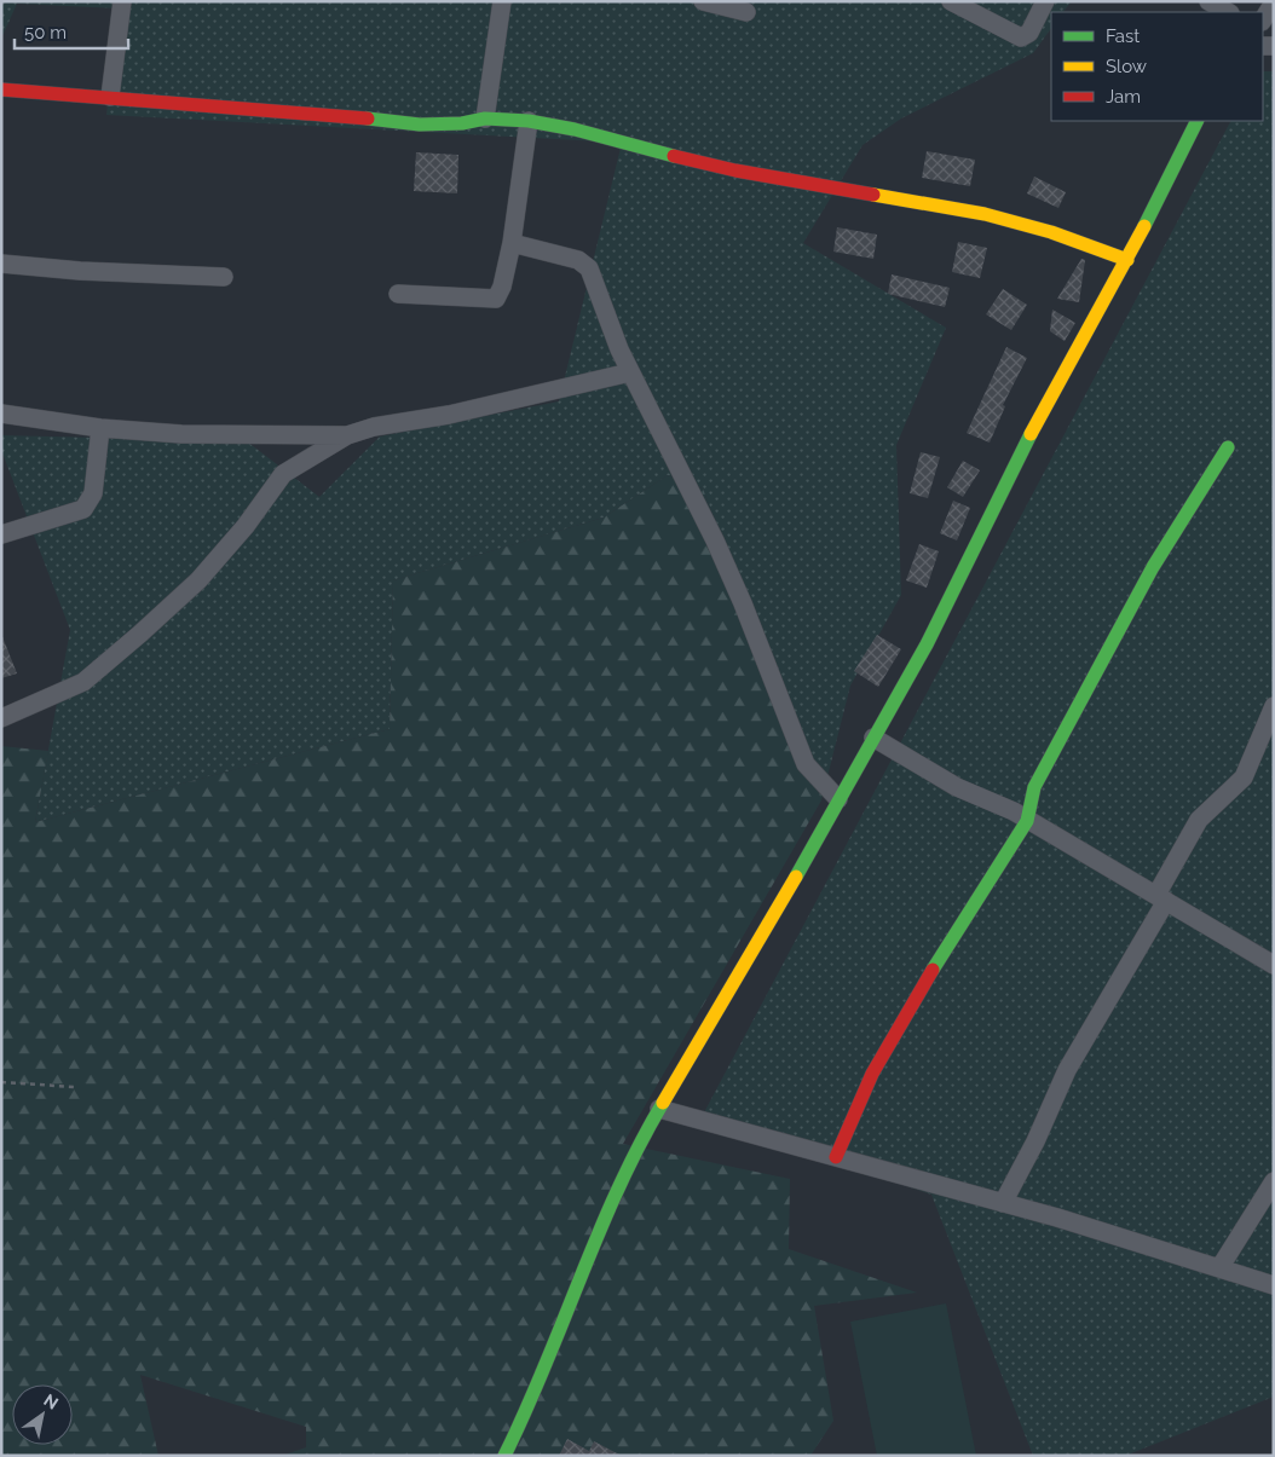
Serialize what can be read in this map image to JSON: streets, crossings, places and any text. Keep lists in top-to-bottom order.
{
  "legend": ["Fast", "Slow", "Jam"],
  "scale_bar": "50 m",
  "north": "top right"
}
